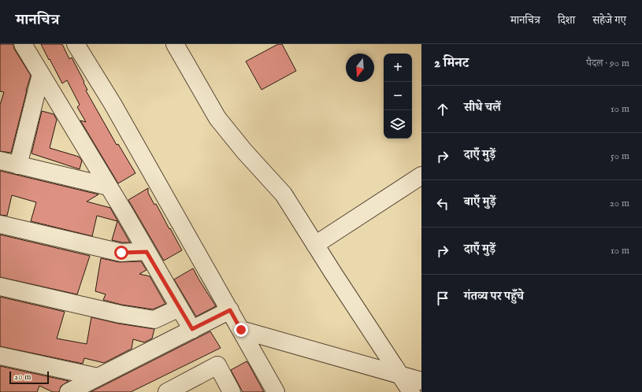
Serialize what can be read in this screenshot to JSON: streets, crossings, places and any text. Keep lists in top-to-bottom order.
{
  "scale_bar": "20 m",
  "north": "bottom",
  "page": {
    "header": "मानचित्र",
    "nav": ["मानचित्र", "दिशा", "सहेजे गए"],
    "heading": ["2 मिनट", "पैदल · 90 m"],
    "map_buttons": ["+", "−"],
    "list": [
      ["सीधे चलें", "10 m"],
      ["दाएँ मुड़ें", "50 m"],
      ["बाएँ मुड़ें", "20 m"],
      ["दाएँ मुड़ें", "10 m"],
      "गंतव्य पर पहुँचे"
    ],
    "scale": "20 m"
  }
}
